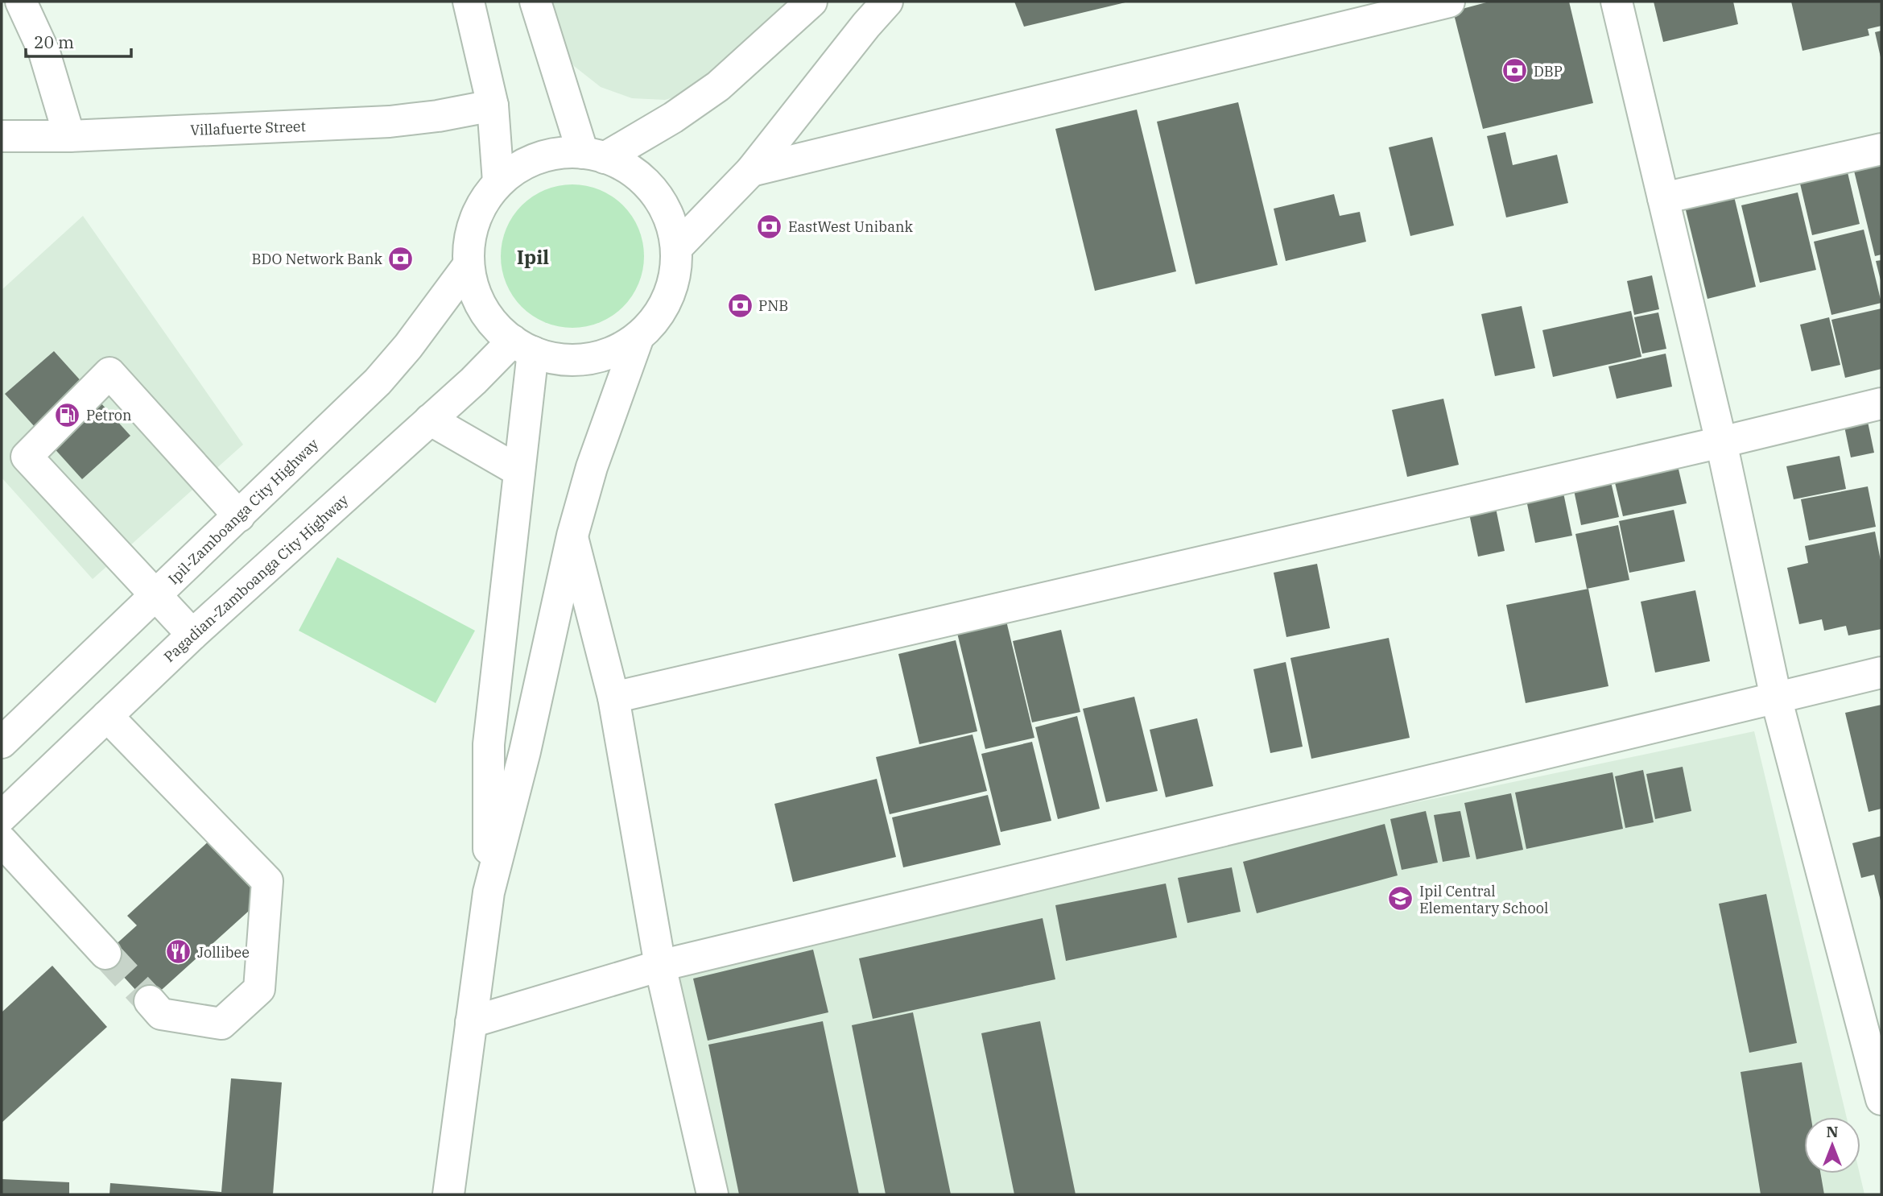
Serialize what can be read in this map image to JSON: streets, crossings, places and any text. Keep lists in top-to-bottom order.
{
  "streets": {
    "street": ["Villafuerte Street", "Ipil-Zamboanga City Highway", "Pagadian-Zamboanga City Highway"]
  },
  "districts": ["Ipil"],
  "places": {
    "bank": [
      "DBP",
      "EastWest Unibank",
      "BDO Network Bank",
      "PNB"
    ],
    "fuel station": ["Petron"],
    "school or university": ["Ipil Central Elementary School"],
    "restaurant": ["Jollibee"]
  },
  "scale_bar": "20 m",
  "north": "top"
}
